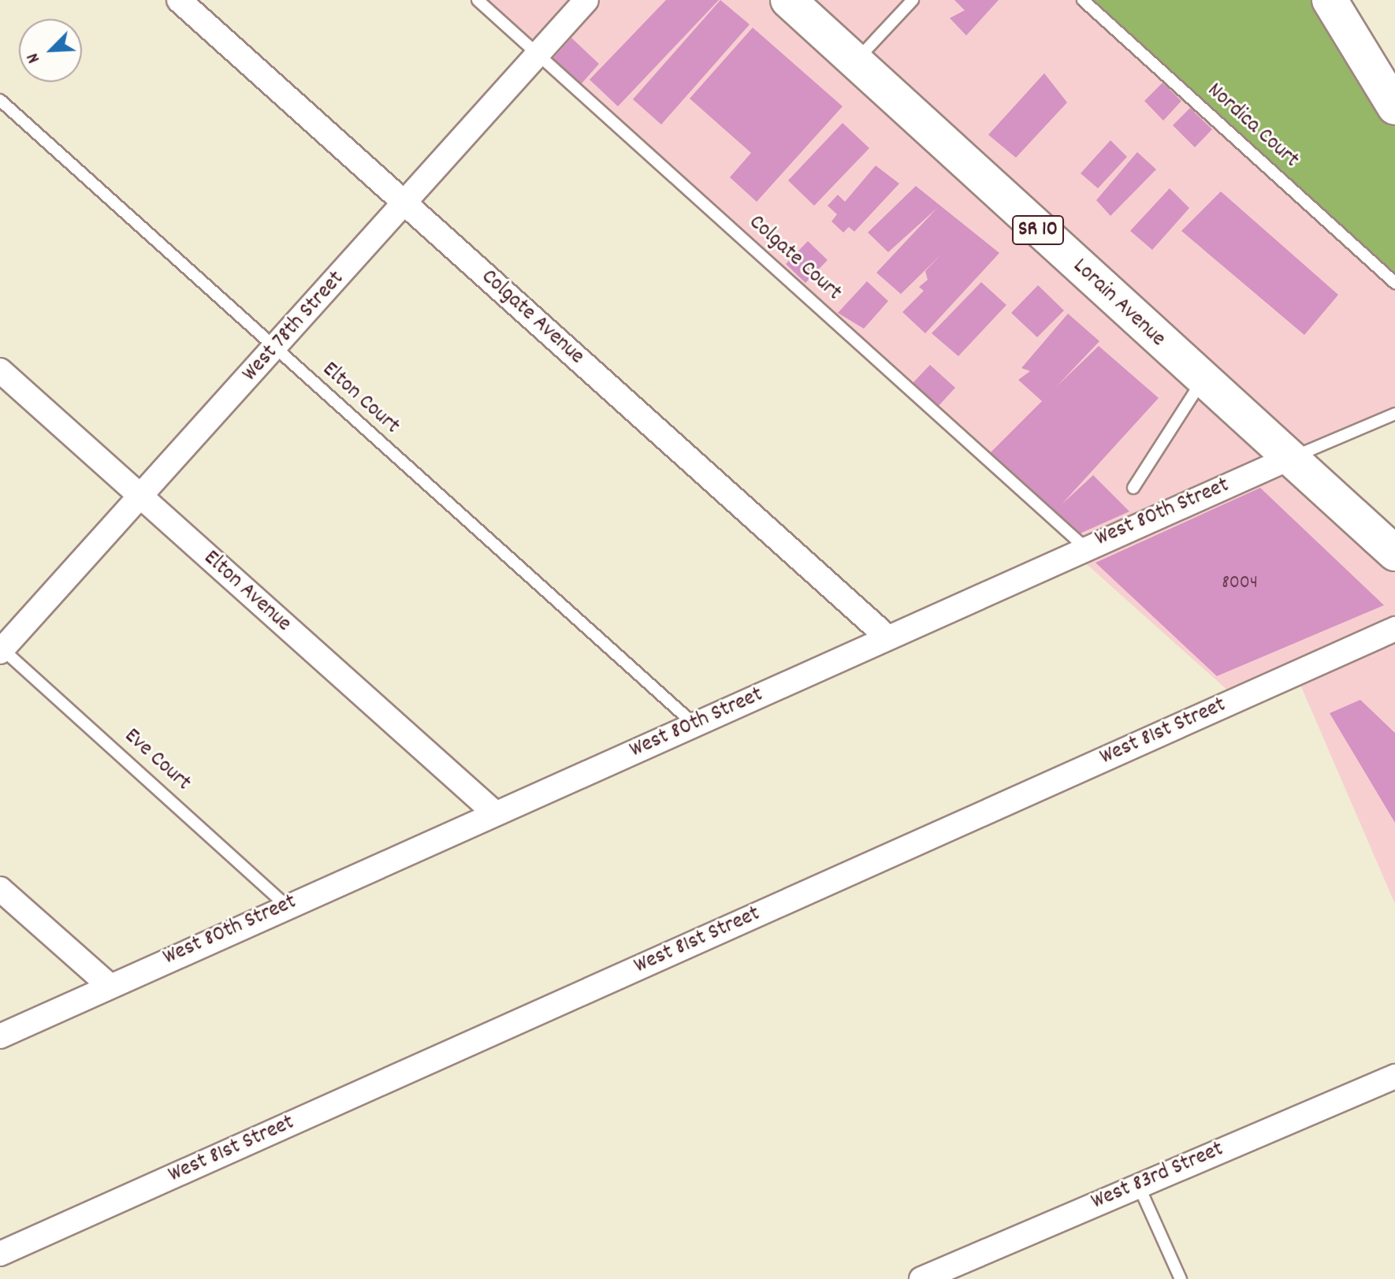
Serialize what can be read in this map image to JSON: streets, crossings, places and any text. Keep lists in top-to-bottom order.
{
  "streets": {
    "main road": ["SR 10", "Lorain Avenue"],
    "street": [
      "Colgate Avenue",
      "West 78th Street",
      "West 80th Street",
      "Elton Avenue",
      "West 81st Street",
      "West 83rd Street"
    ],
    "lane": [
      "Nordica Court",
      "Colgate Court",
      "Elton Court",
      "Eve Court"
    ]
  },
  "crossings": [
    ["Colgate Court", "West 78th Street"],
    ["Colgate Court", "West 80th Street"],
    ["Lorain Avenue", "West 80th Street"],
    ["Colgate Avenue", "West 78th Street"],
    ["Colgate Avenue", "West 80th Street"],
    ["West 78th Street", "Elton Court"],
    ["West 78th Street", "Elton Avenue"],
    ["West 78th Street", "Eve Court"],
    ["Elton Court", "West 80th Street"],
    ["West 80th Street", "Elton Avenue"],
    ["West 80th Street", "Eve Court"]
  ],
  "house_numbers": ["8004"],
  "north": "bottom left"
}
